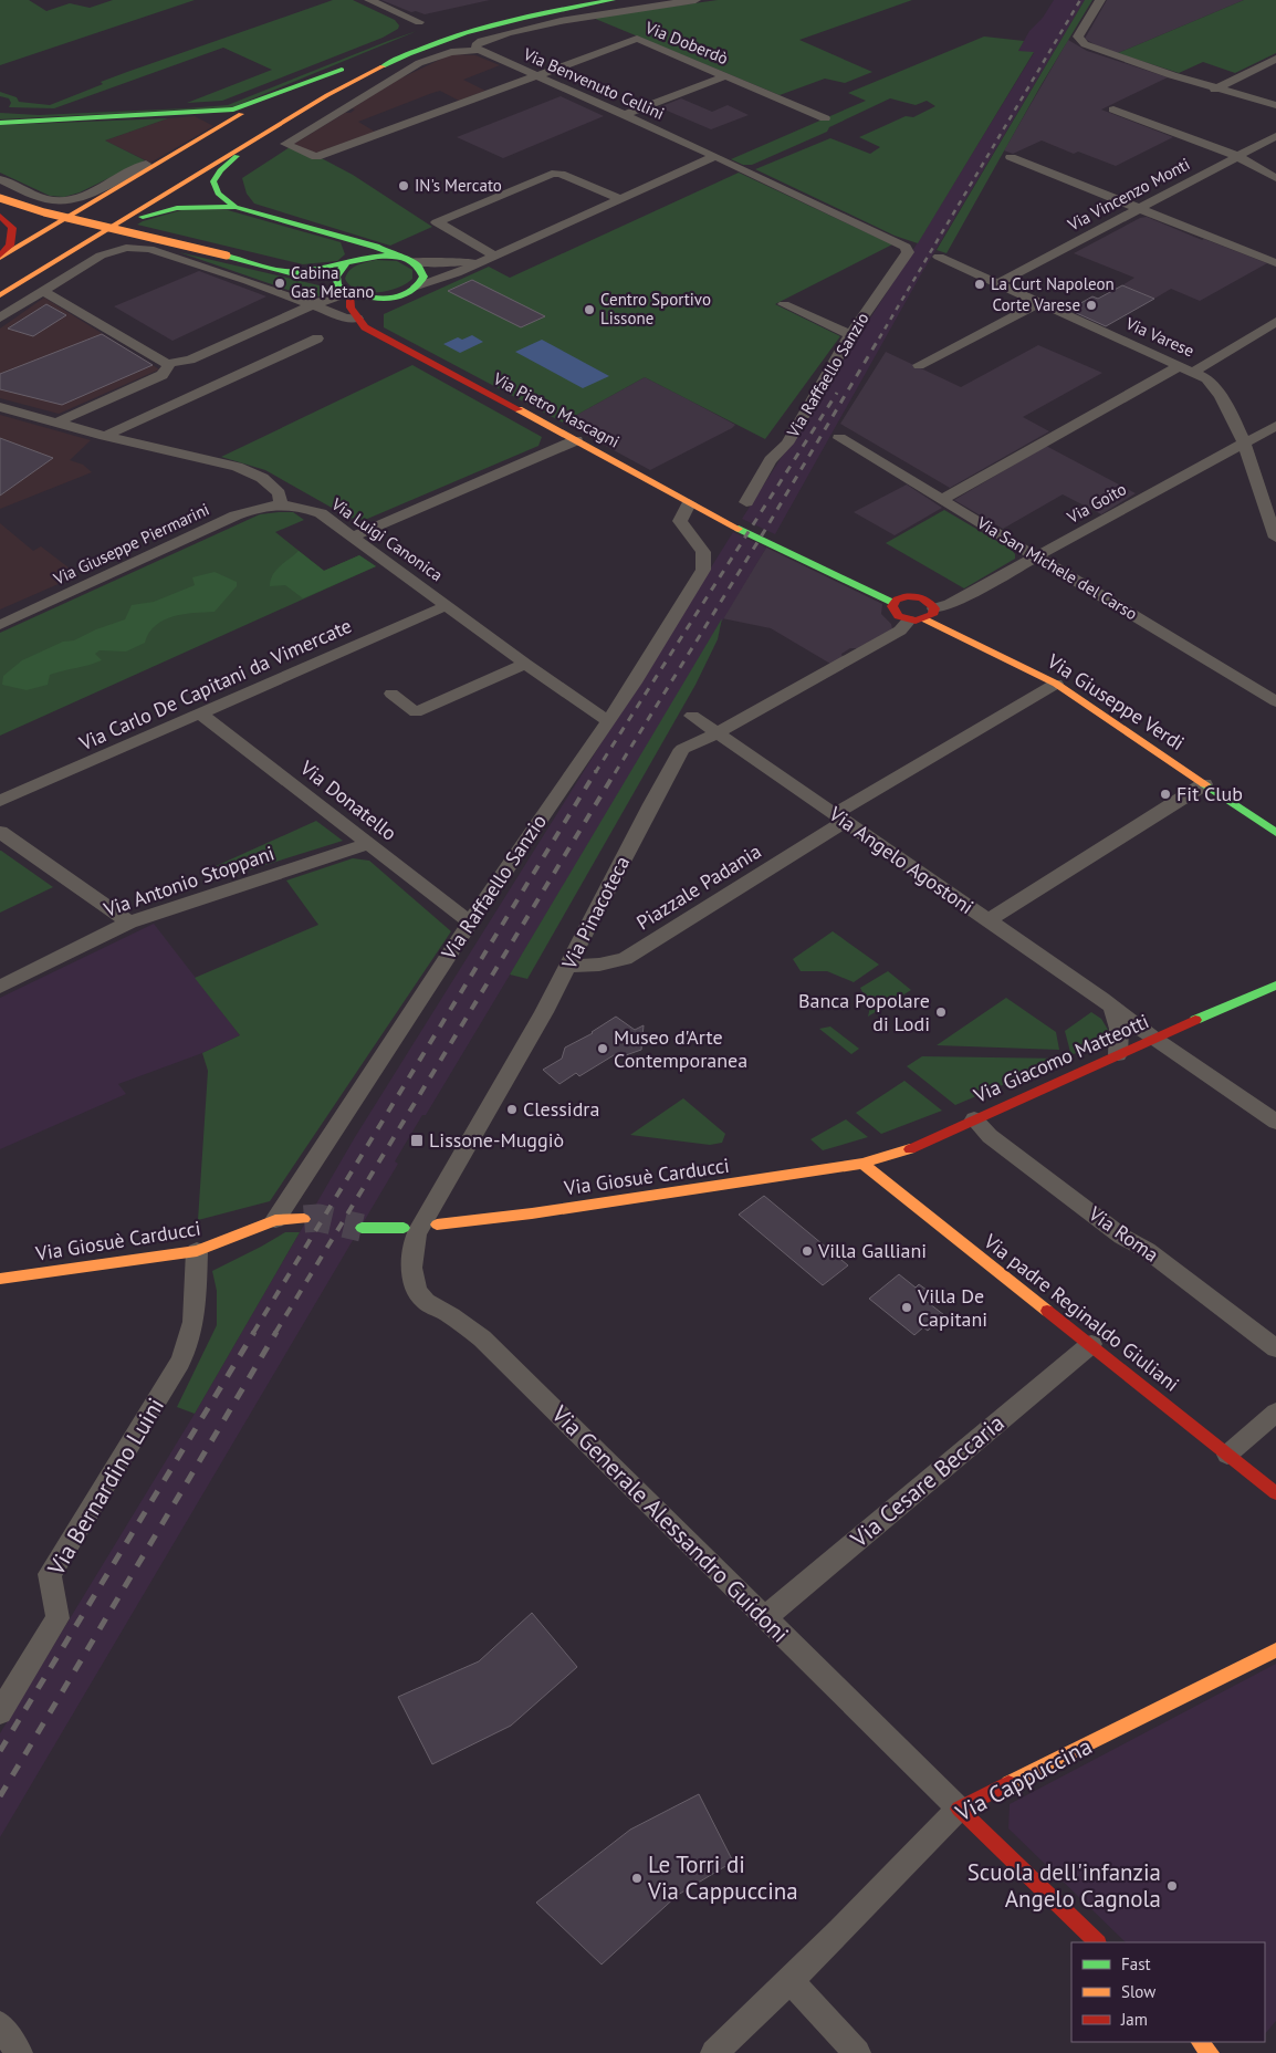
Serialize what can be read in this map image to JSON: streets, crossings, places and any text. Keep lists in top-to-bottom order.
{
  "streets": {
    "main road": [
      "Via Pietro Mascagni",
      "Via Giuseppe Verdi",
      "Via Giacomo Matteotti",
      "Via Giosuè Carducci",
      "Via padre Reginaldo Giuliani",
      "Via Cappuccina"
    ],
    "street": [
      "Via Doberdò",
      "Via Benvenuto Cellini",
      "Via Vincenzo Monti",
      "Via Varese",
      "Via Raffaello Sanzio",
      "Via Goito",
      "Via Luigi Canonica",
      "Via Giuseppe Piermarini",
      "Via San Michele del Carso",
      "Via Carlo De Capitani da Vimercate",
      "Via Donatello",
      "Via Angelo Agostoni",
      "Via Antonio Stoppani",
      "Piazzale Padania",
      "Via Pinacoteca",
      "Via Roma",
      "Via Cesare Beccaria",
      "Via Bernardino Luini",
      "Via Generale Alessandro Guidoni"
    ]
  },
  "crossings": [
    ["Via Doberdò", "Via Benvenuto Cellini"],
    ["Via Benvenuto Cellini", "Via Raffaello Sanzio"],
    ["Via Vincenzo Monti", "Via Varese"],
    ["Via Varese", "Via Goito"],
    ["Via Raffaello Sanzio", "Via Pietro Mascagni"],
    ["Via Raffaello Sanzio", "Via Luigi Canonica"],
    ["Via Raffaello Sanzio", "Via Giuseppe Verdi"],
    ["Via Raffaello Sanzio", "Via Donatello"],
    ["Via Raffaello Sanzio", "Via Giosuè Carducci"],
    ["Via Pietro Mascagni", "Via Giuseppe Verdi"],
    ["Via Goito", "Via San Michele del Carso"],
    ["Via Goito", "Via Giuseppe Verdi"],
    ["Via Goito", "Via Pinacoteca"],
    ["Via Luigi Canonica", "Via Giuseppe Piermarini"],
    ["Via Luigi Canonica", "Via Carlo De Capitani da Vimercate"],
    ["Via Carlo De Capitani da Vimercate", "Via Donatello"],
    ["Via Giuseppe Verdi", "Piazzale Padania"],
    ["Via Giuseppe Verdi", "Via Pinacoteca"],
    ["Via Donatello", "Via Antonio Stoppani"],
    ["Via Angelo Agostoni", "Piazzale Padania"],
    ["Via Angelo Agostoni", "Via Pinacoteca"],
    ["Via Angelo Agostoni", "Via Giacomo Matteotti"],
    ["Piazzale Padania", "Via Pinacoteca"],
    ["Via Pinacoteca", "Via Generale Alessandro Guidoni"],
    ["Via Giacomo Matteotti", "Via Giosuè Carducci"],
    ["Via Giacomo Matteotti", "Via Roma"],
    ["Via Giacomo Matteotti", "Via padre Reginaldo Giuliani"],
    ["Via Giosuè Carducci", "Via padre Reginaldo Giuliani"],
    ["Via Giosuè Carducci", "Via Bernardino Luini"],
    ["Via padre Reginaldo Giuliani", "Via Cesare Beccaria"],
    ["Via Cesare Beccaria", "Via Generale Alessandro Guidoni"],
    ["Via Generale Alessandro Guidoni", "Via Cappuccina"]
  ],
  "places": {
    "other": [
      "IN's Mercato",
      "Cabina Gas Metano",
      "La Curt Napoleon",
      "Corte Varese",
      "Centro Sportivo Lissone",
      "Fit Club",
      "Banca Popolare di Lodi",
      "Museo d'Arte Contemporanea",
      "Clessidra",
      "Villa Galliani",
      "Villa De Capitani",
      "Le Torri di Via Cappuccina",
      "Scuola dell'infanzia Angelo Cagnola"
    ],
    "transit": ["Lissone-Muggiò"]
  },
  "legend": ["Fast", "Slow", "Jam"]
}
